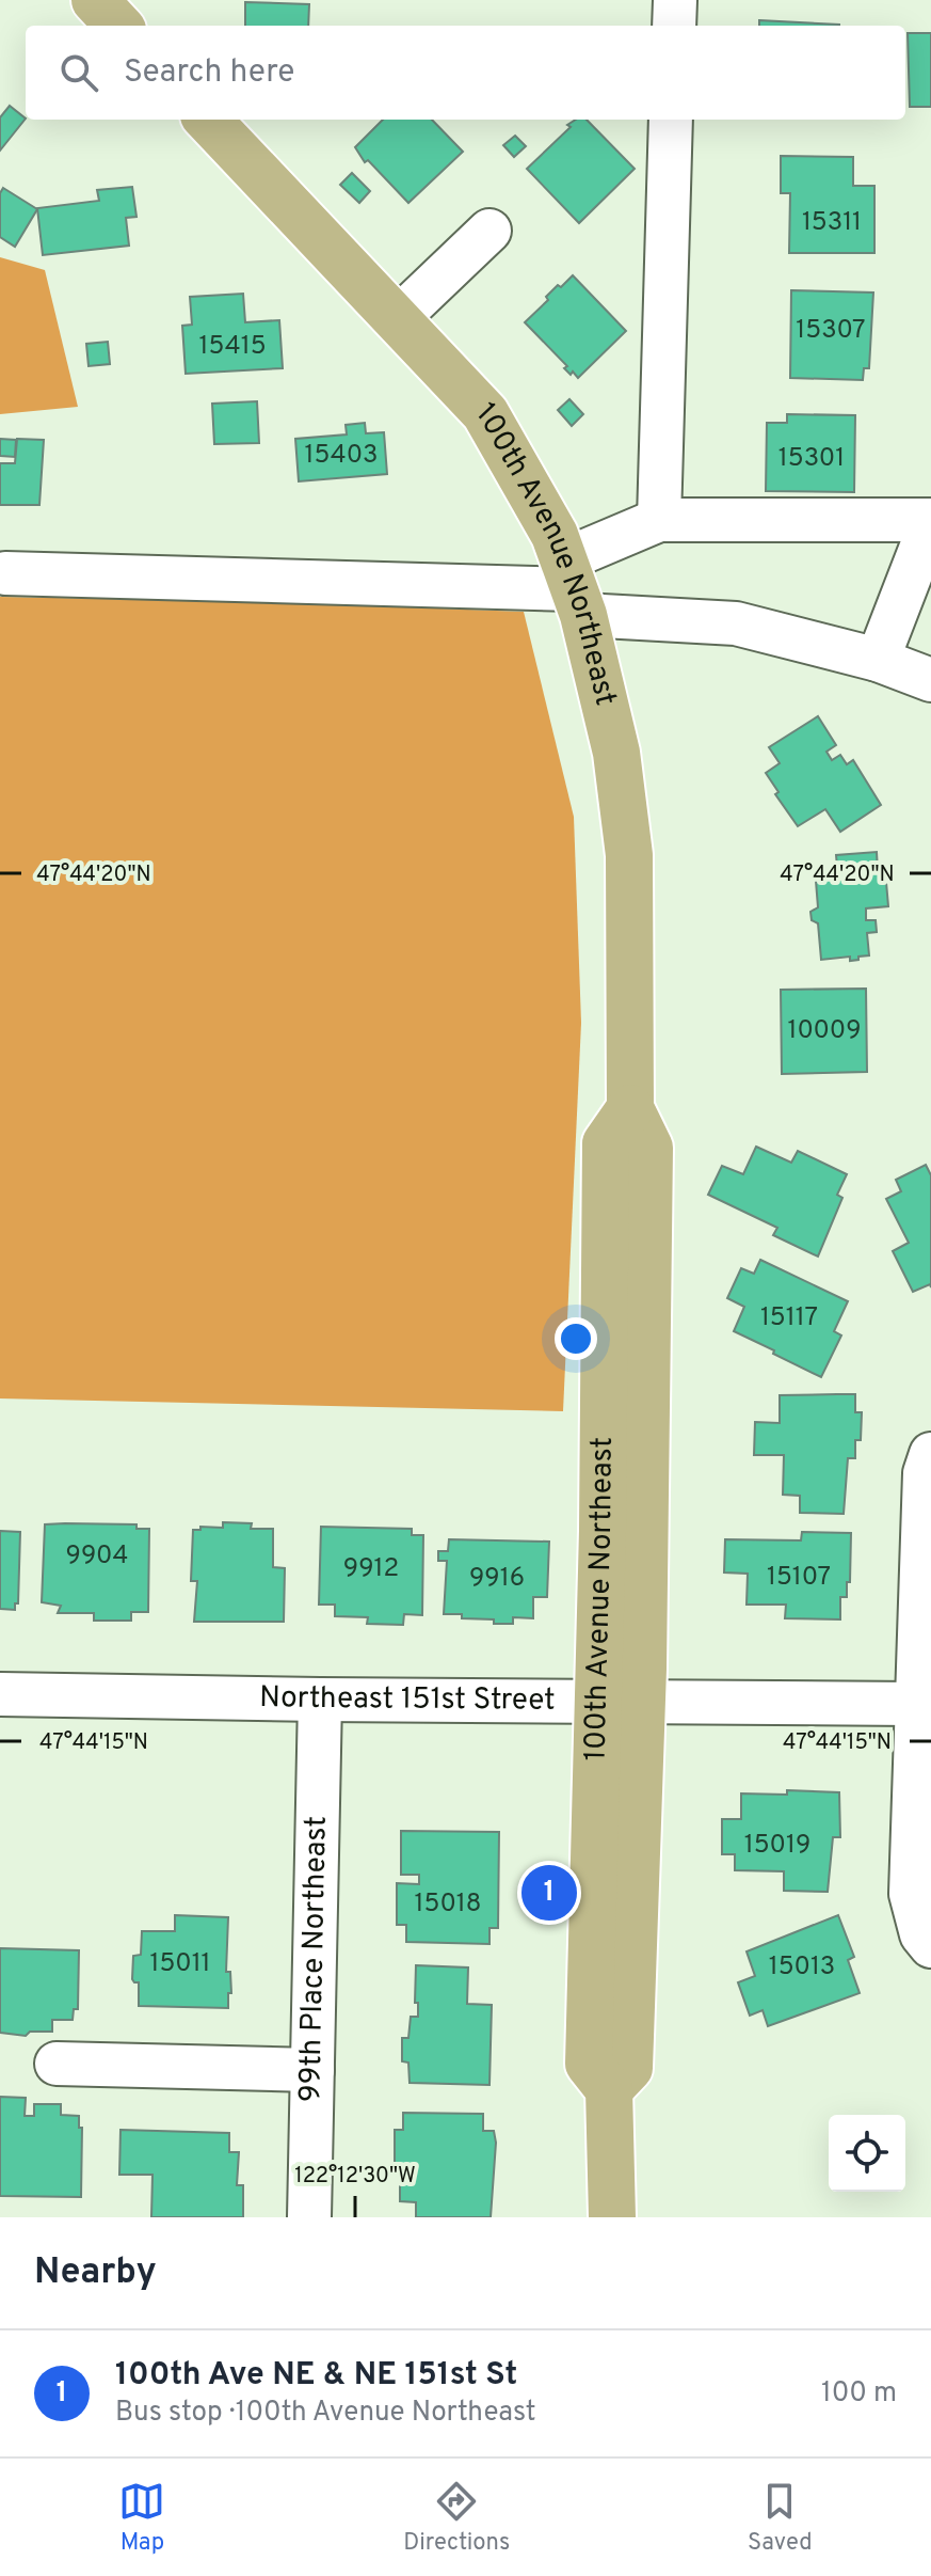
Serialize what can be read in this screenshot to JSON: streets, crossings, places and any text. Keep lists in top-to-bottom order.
{
  "streets": {
    "main road": ["100th Avenue Northeast"],
    "street": ["Northeast 151st Street", "99th Place Northeast"]
  },
  "crossings": [
    ["100th Avenue Northeast", "Northeast 151st Street"],
    ["Northeast 151st Street", "99th Place Northeast"]
  ],
  "house_numbers": [
    "15311",
    "15307",
    "15415",
    "15403",
    "15301",
    "10009",
    "15117",
    "9904",
    "9912",
    "15107",
    "9916",
    "15019",
    "15018",
    "15011",
    "15013"
  ],
  "page": {
    "search": "Search here",
    "pins": "1",
    "heading": "Nearby",
    "list": [
      {
        "mark": "1",
        "name": "100th Ave NE & NE 151st St",
        "note": "Bus stop · 100th Avenue Northeast",
        "value": "100 m"
      }
    ],
    "nav": ["Map", "Directions", "Saved"]
  },
  "coordinates": ["47°44'20\"N", "47°44'15\"N", "122°12'30\"W"]
}
